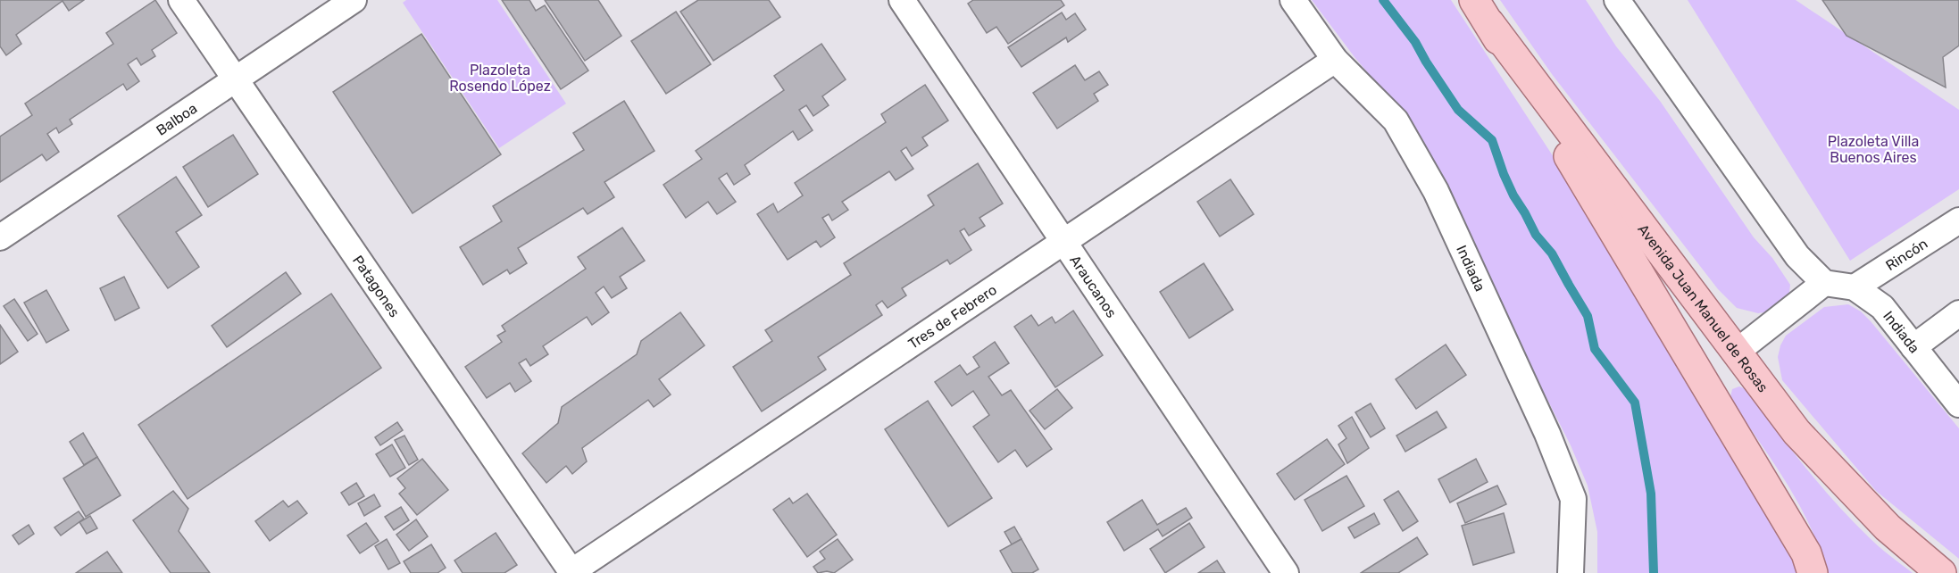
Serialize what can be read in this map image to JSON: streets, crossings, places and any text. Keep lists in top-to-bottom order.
{
  "streets": {
    "main road": ["Avenida Juan Manuel de Rosas"],
    "street": [
      "Balboa",
      "Rincón",
      "Indiada",
      "Patagones",
      "Araucanos",
      "Tres de Febrero"
    ]
  },
  "crossings": [
    ["Balboa", "Patagones"],
    ["Rincón", "Indiada"],
    ["Indiada", "Tres de Febrero"],
    ["Patagones", "Tres de Febrero"],
    ["Araucanos", "Tres de Febrero"]
  ],
  "parks": ["Plazoleta Rosendo López", "Plazoleta Villa Buenos Aires"]
}
